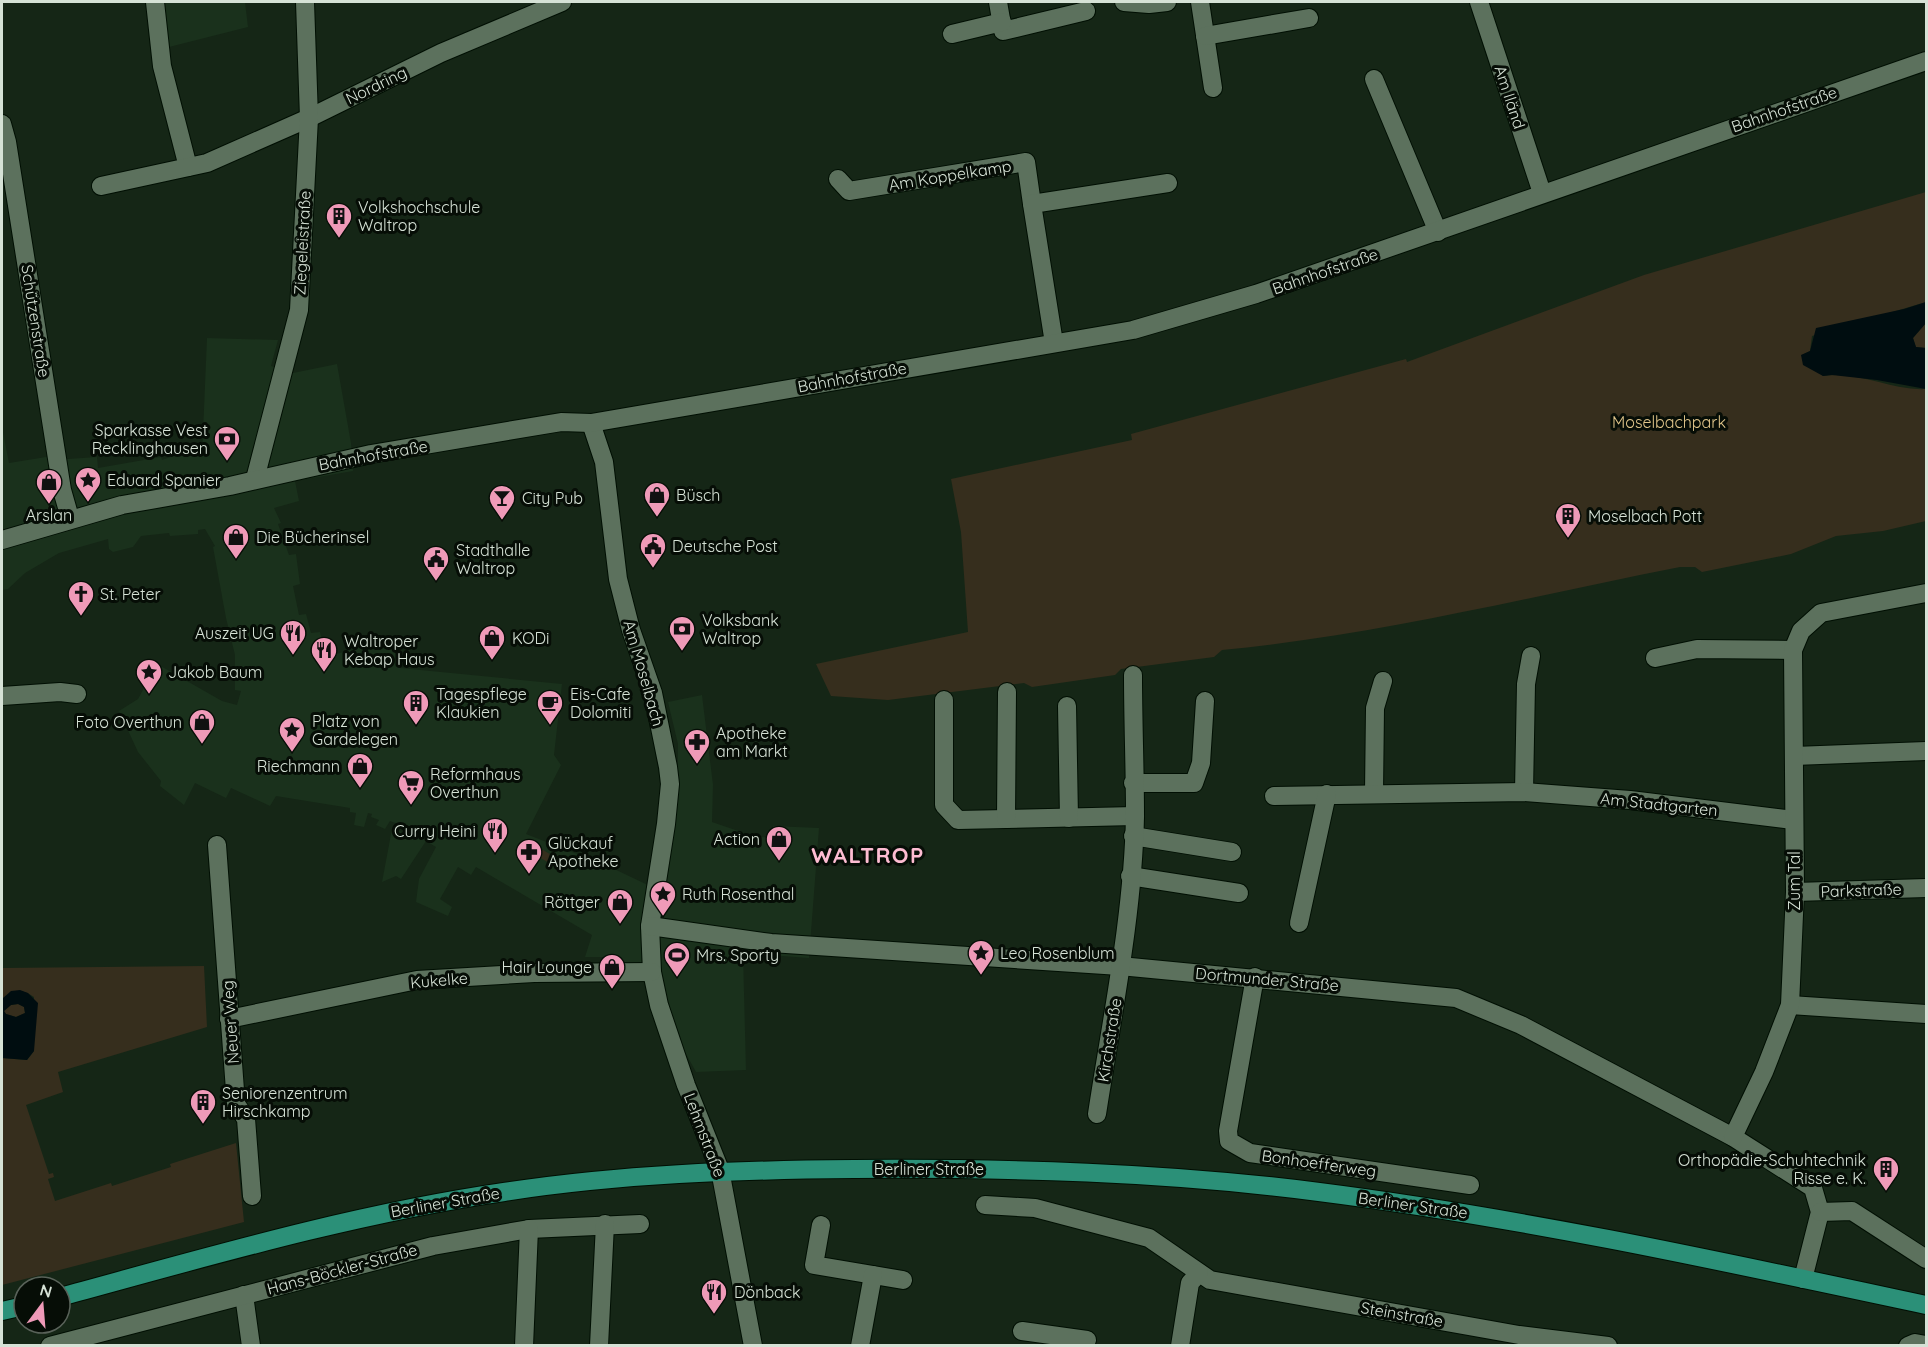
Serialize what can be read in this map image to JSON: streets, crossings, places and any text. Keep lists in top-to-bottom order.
{
  "streets": {
    "main road": ["Berliner Straße"],
    "street": [
      "Nordring",
      "Am Iländ",
      "Bahnhofstraße",
      "Am Koppelkamp",
      "Ziegeleistraße",
      "Schützenstraße",
      "Am Moselbach",
      "Am Stadtgarten",
      "Zum Tal",
      "Parkstraße",
      "Dortmunder Straße",
      "Kukelke",
      "Neuer Weg",
      "Kirchstraße",
      "Lehmstraße",
      "Bonhoefferweg",
      "Hans-Böckler-Straße",
      "Steinstraße"
    ]
  },
  "crossings": [
    ["Nordring", "Ziegeleistraße"],
    ["Am Iländ", "Bahnhofstraße"],
    ["Bahnhofstraße", "Am Koppelkamp"],
    ["Bahnhofstraße", "Ziegeleistraße"],
    ["Bahnhofstraße", "Schützenstraße"],
    ["Bahnhofstraße", "Am Moselbach"],
    ["Am Moselbach", "Dortmunder Straße"],
    ["Am Moselbach", "Lehmstraße"],
    ["Am Stadtgarten", "Zum Tal"],
    ["Zum Tal", "Parkstraße"],
    ["Zum Tal", "Dortmunder Straße"],
    ["Dortmunder Straße", "Kirchstraße"],
    ["Dortmunder Straße", "Lehmstraße"],
    ["Dortmunder Straße", "Bonhoefferweg"],
    ["Kukelke", "Neuer Weg"],
    ["Kukelke", "Lehmstraße"],
    ["Lehmstraße", "Berliner Straße"]
  ],
  "districts": ["WALTROP"],
  "parks": ["Moselbachpark"],
  "places": {
    "building": [
      "Volkshochschule Waltrop",
      "Moselbach Pott",
      "Tagespflege Klaukien",
      "Seniorenzentrum Hirschkamp",
      "Orthopädie-Schuhtechnik Risse e. K."
    ],
    "bank": ["Sparkasse Vest Recklinghausen", "Volksbank Waltrop"],
    "place": [
      "Eduard Spanier",
      "Jakob Baum",
      "Platz von Gardelegen",
      "Ruth Rosenthal",
      "Leo Rosenblum"
    ],
    "shop": [
      "Arslan",
      "Büsch",
      "Die Bücherinsel",
      "KODi",
      "Foto Overthun",
      "Riechmann",
      "Action",
      "Röttger",
      "Hair Lounge"
    ],
    "bar": ["City Pub"],
    "public building": ["Deutsche Post", "Stadthalle Waltrop"],
    "church": ["St. Peter"],
    "restaurant": [
      "Auszeit UG",
      "Waltroper Kebap Haus",
      "Curry Heini",
      "Dönback"
    ],
    "cafe": ["Eis-Cafe Dolomiti"],
    "pharmacy": ["Apotheke am Markt", "Glückauf Apotheke"],
    "supermarket": ["Reformhaus Overthun"],
    "sports": ["Mrs. Sporty"]
  },
  "north": "top"
}
